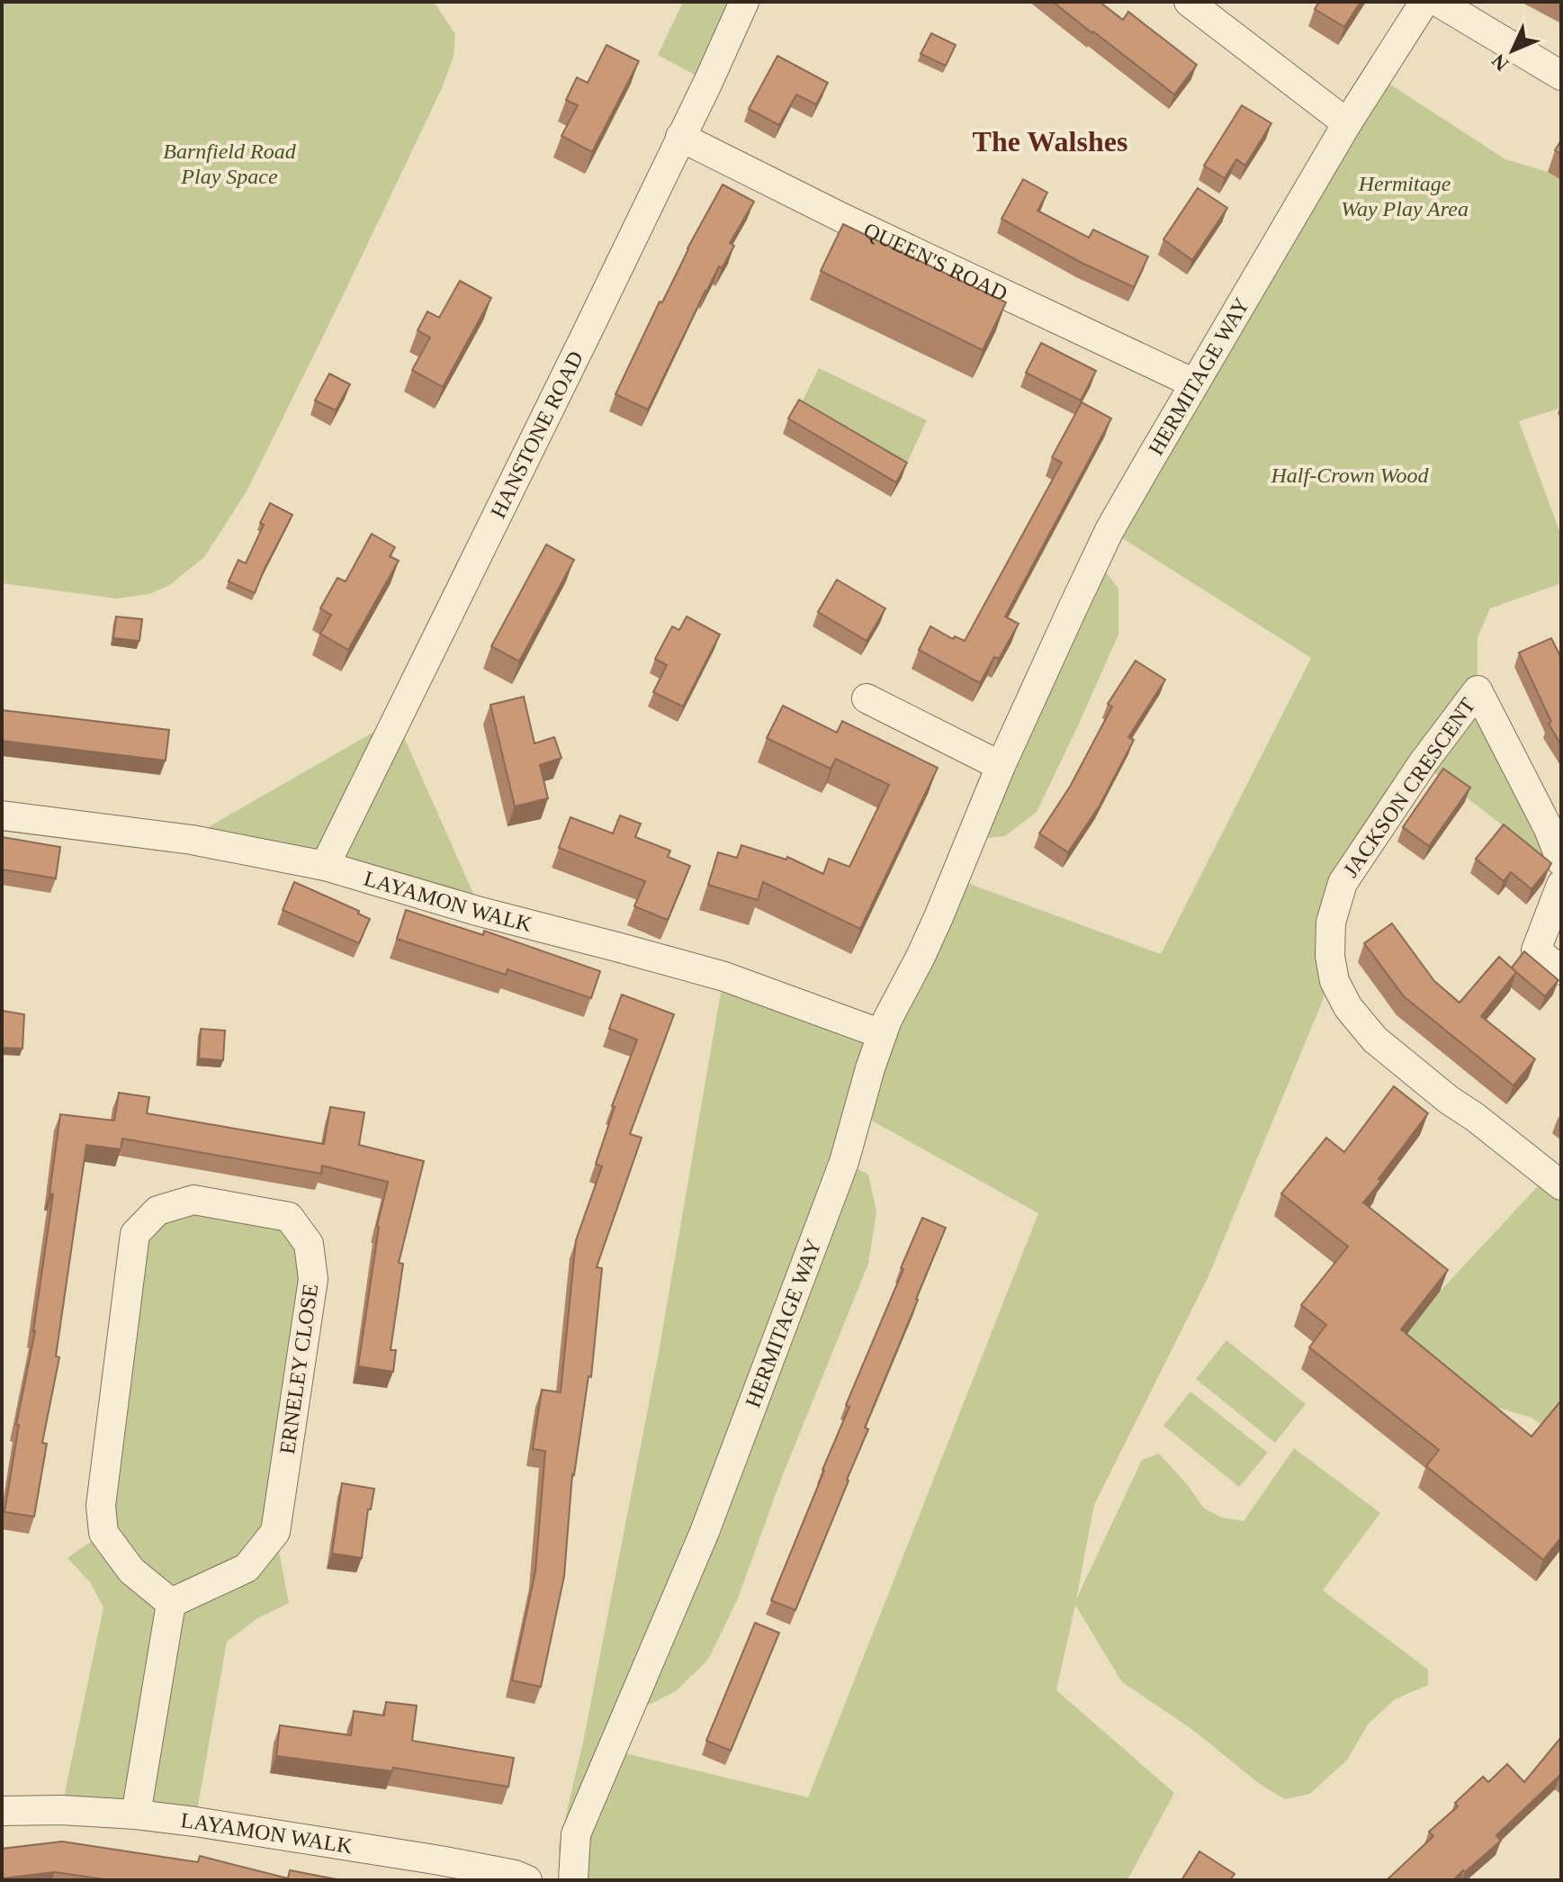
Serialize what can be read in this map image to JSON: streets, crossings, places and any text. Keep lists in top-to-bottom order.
{
  "streets": {
    "street": [
      "QUEEN'S ROAD",
      "HERMITAGE WAY",
      "HANSTONE ROAD",
      "JACKSON CRESCENT",
      "LAYAMON WALK",
      "ERNELEY CLOSE"
    ]
  },
  "crossings": [
    ["QUEEN'S ROAD", "HERMITAGE WAY"],
    ["QUEEN'S ROAD", "HANSTONE ROAD"],
    ["HERMITAGE WAY", "LAYAMON WALK"],
    ["HANSTONE ROAD", "LAYAMON WALK"]
  ],
  "districts": ["The Walshes"],
  "parks": ["Barnfield Road Play Space", "Hermitage Way Play Area", "Half-Crown Wood"],
  "north": "bottom left"
}
